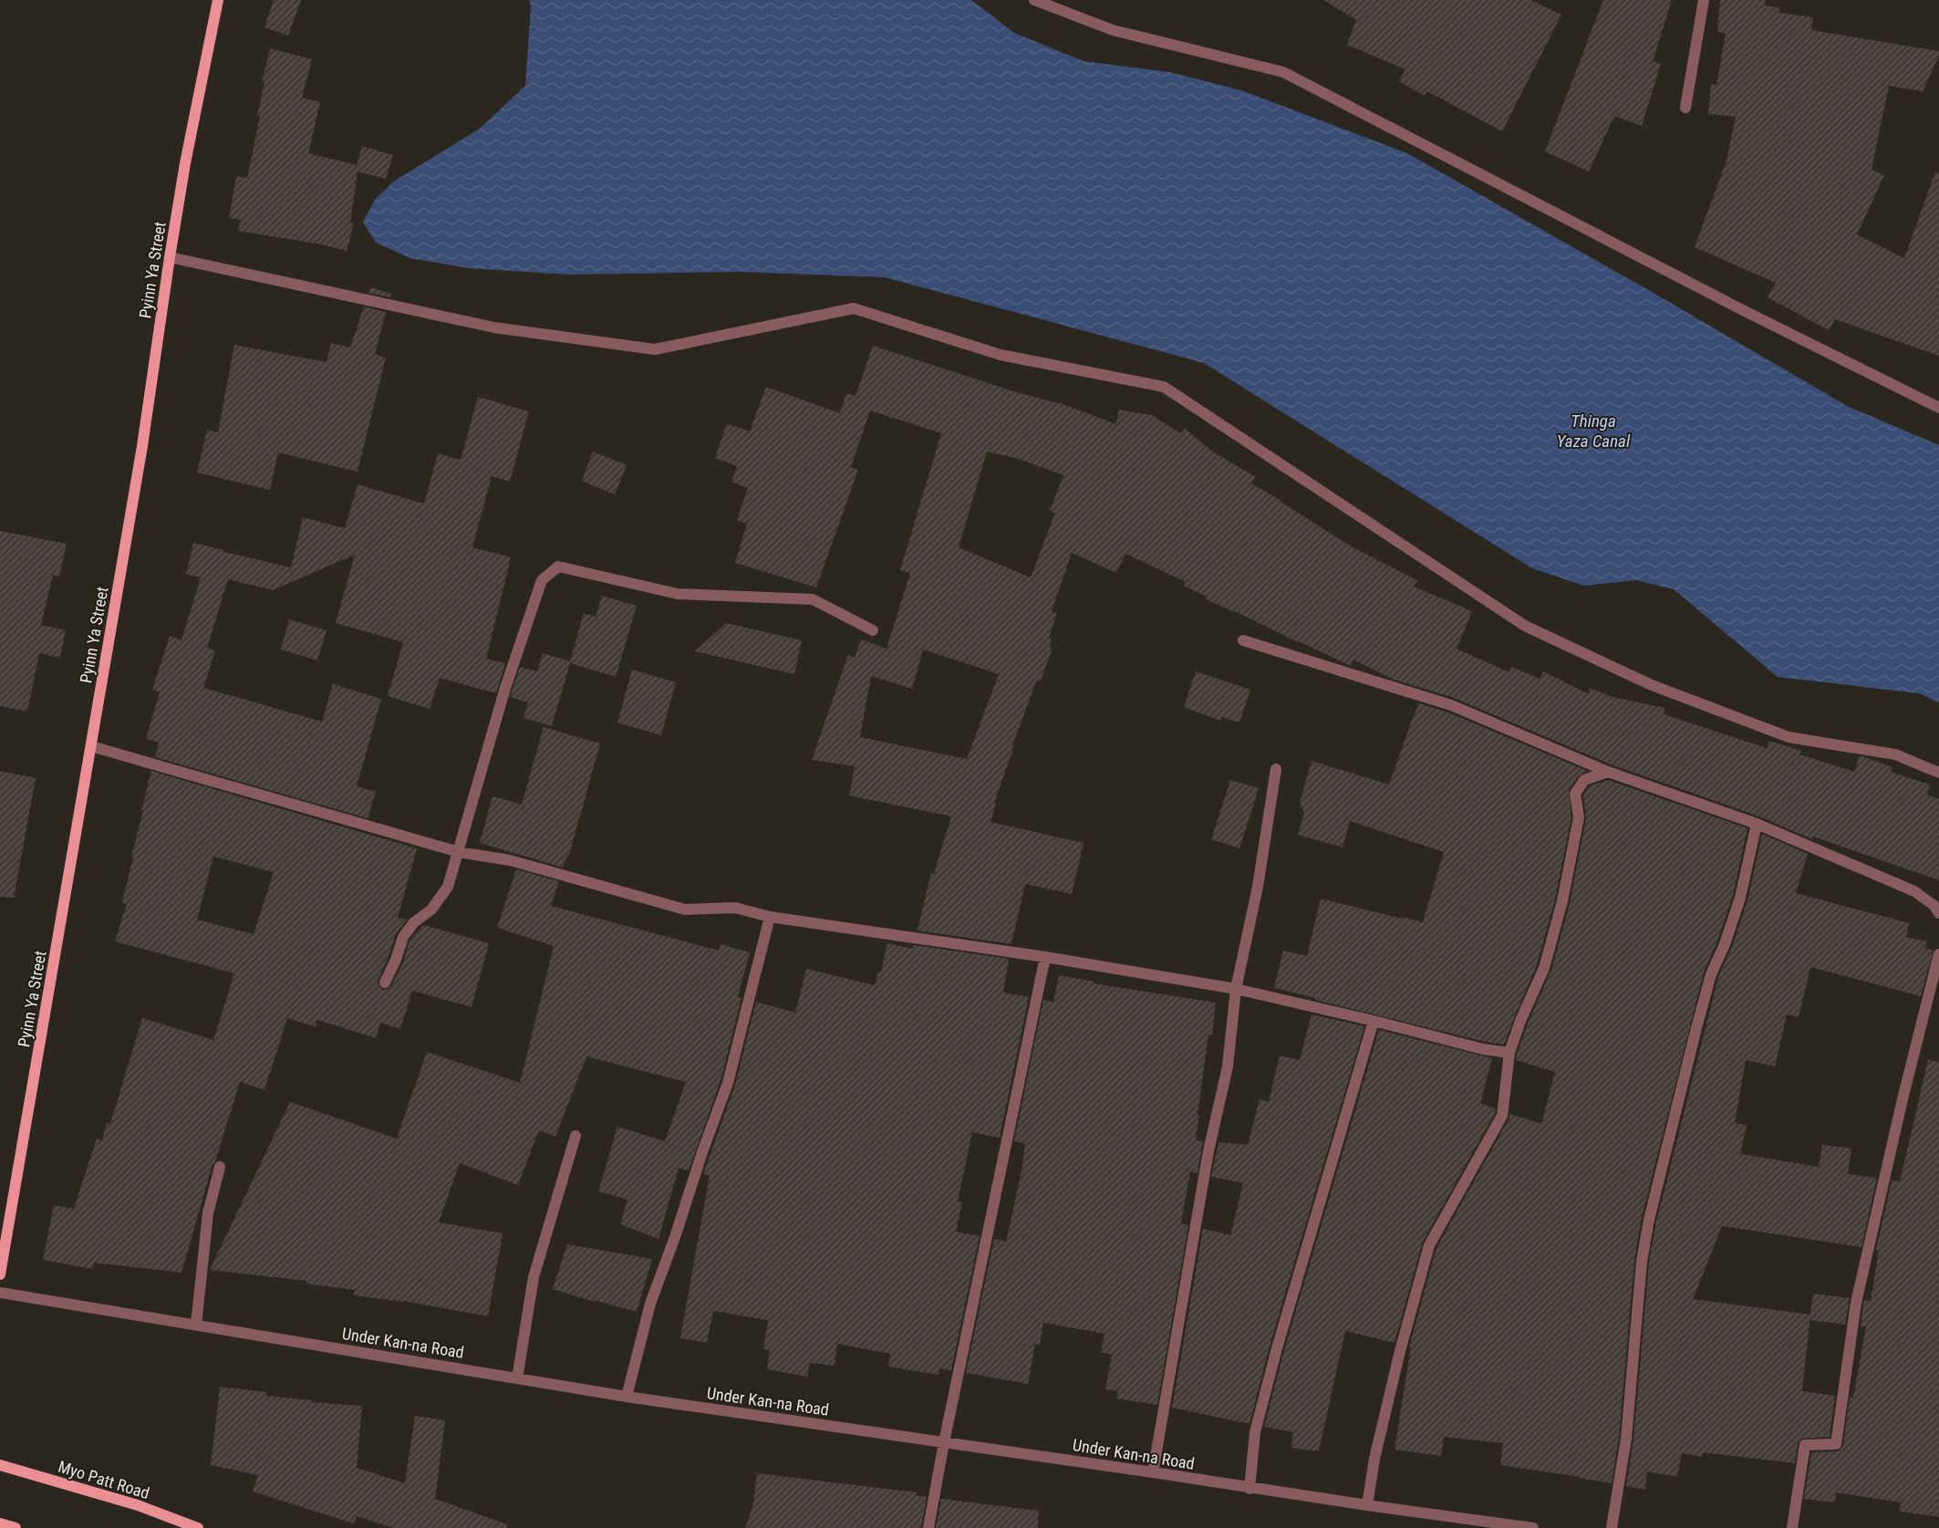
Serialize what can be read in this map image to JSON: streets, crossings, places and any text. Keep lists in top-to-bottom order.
{
  "streets": {
    "main road": ["Pyinn Ya Street", "Myo Patt Road"],
    "street": ["Under Kan-na Road"]
  },
  "water": ["Thinga Yaza Canal"]
}
